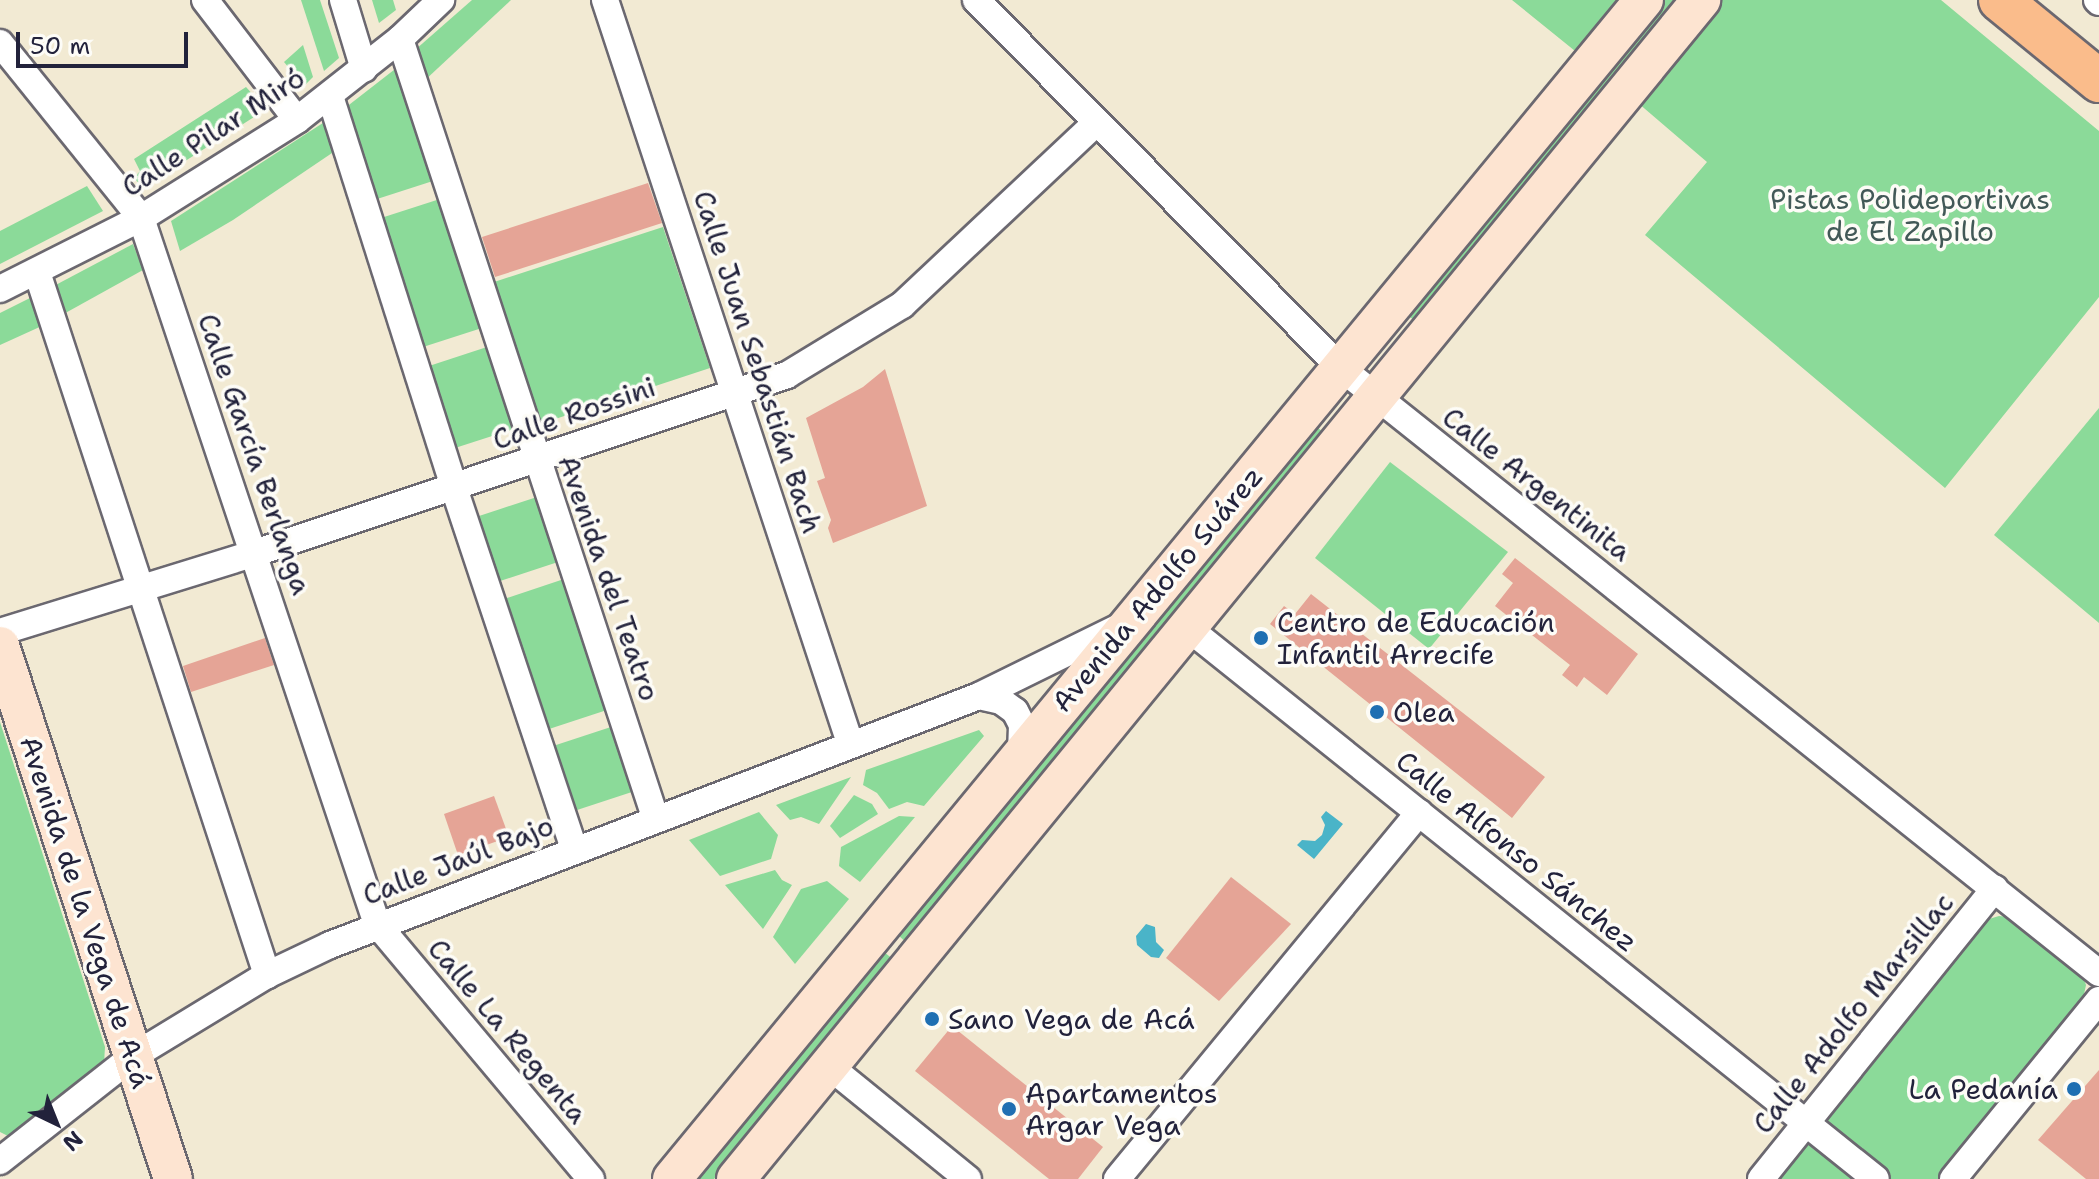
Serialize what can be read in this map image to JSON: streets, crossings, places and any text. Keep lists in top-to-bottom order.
{
  "streets": {
    "street": [
      "Calle Pilar Miró",
      "Calle Juan Sebastián Bach",
      "Calle Rossini",
      "Calle García Berlanga",
      "Calle Argentinita",
      "Avenida del Teatro",
      "Avenida Adolfo Suárez",
      "Calle Alfonso Sánchez",
      "Calle Jaúl Bajo",
      "Avenida de la Vega de Acá",
      "Calle Adolfo Marsillac",
      "Calle La Regenta"
    ]
  },
  "crossings": [
    ["Calle Pilar Miró", "Calle García Berlanga"],
    ["Calle Pilar Miró", "Avenida del Teatro"],
    ["Calle Juan Sebastián Bach", "Calle Rossini"],
    ["Calle Juan Sebastián Bach", "Calle Jaúl Bajo"],
    ["Calle Rossini", "Calle García Berlanga"],
    ["Calle Rossini", "Calle Argentinita"],
    ["Calle Rossini", "Avenida del Teatro"],
    ["Calle García Berlanga", "Calle Jaúl Bajo"],
    ["Calle García Berlanga", "Calle La Regenta"],
    ["Calle Argentinita", "Avenida Adolfo Suárez"],
    ["Calle Argentinita", "Calle Adolfo Marsillac"],
    ["Avenida del Teatro", "Calle Jaúl Bajo"],
    ["Avenida Adolfo Suárez", "Calle Alfonso Sánchez"],
    ["Avenida Adolfo Suárez", "Calle Jaúl Bajo"],
    ["Calle Alfonso Sánchez", "Calle Adolfo Marsillac"],
    ["Calle Jaúl Bajo", "Avenida de la Vega de Acá"],
    ["Calle Jaúl Bajo", "Calle La Regenta"]
  ],
  "parks": ["Pistas Polideportivas de El Zapillo"],
  "places": [
    "Centro de Educación Infantil Arrecife",
    "Olea",
    "Sano Vega de Acá",
    "La Pedanía",
    "Apartamentos Argar Vega"
  ],
  "scale_bar": "50 m",
  "north": "bottom right"
}
